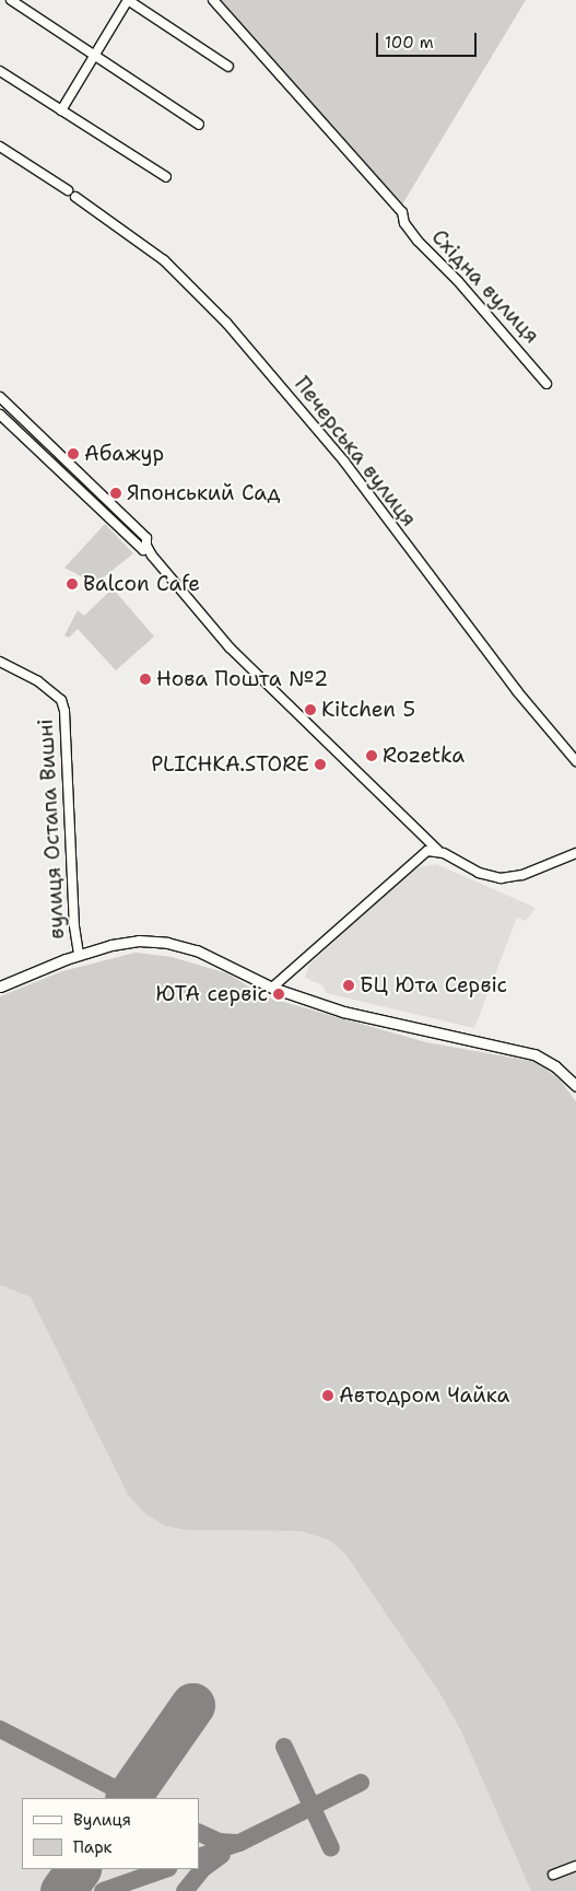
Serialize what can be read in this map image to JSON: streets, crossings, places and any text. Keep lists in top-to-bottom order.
{
  "streets": {
    "street": ["Східна вулиця", "Печерська вулиця", "вулиця Остапа Вишні"]
  },
  "places": [
    "Абажур",
    "Японський Сад",
    "Balcon Cafe",
    "Нова Пошта №2",
    "Kitchen 5",
    "Rozetka",
    "PLICHKA.STORE",
    "БЦ Юта Сервіс",
    "ЮТА сервіс",
    "Автодром Чайка"
  ],
  "legend": ["Вулиця", "Парк"],
  "scale_bar": "100 m"
}
